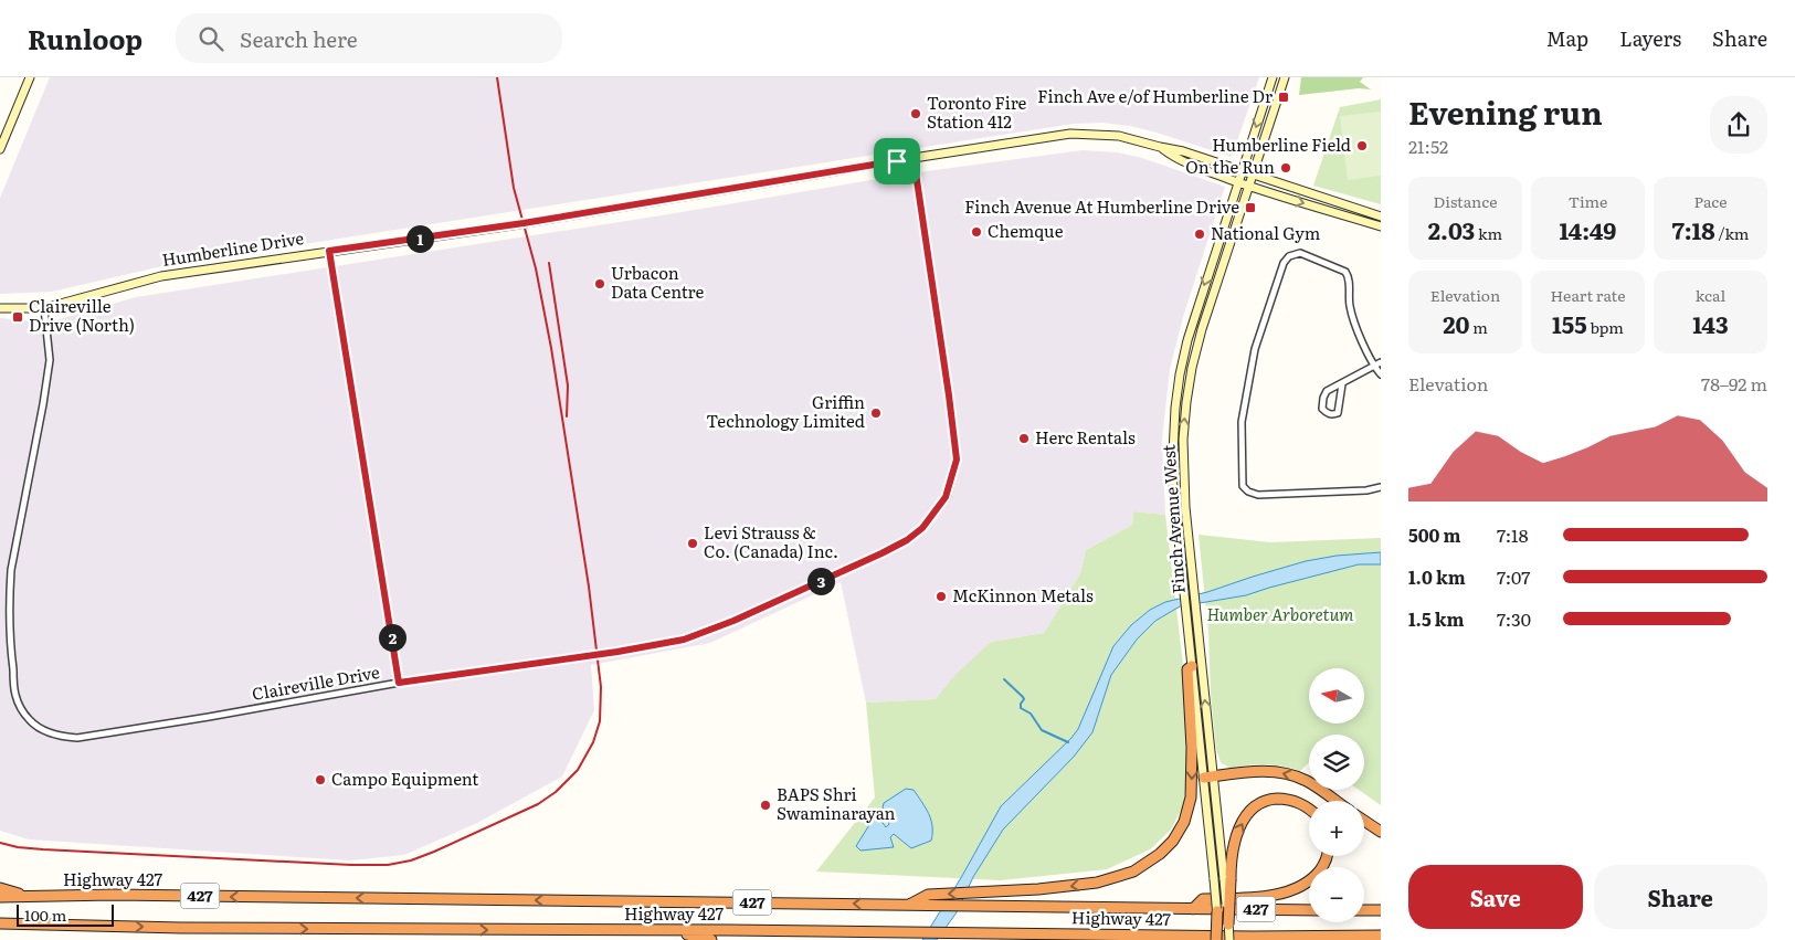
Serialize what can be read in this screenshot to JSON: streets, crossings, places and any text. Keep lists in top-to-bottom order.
{
  "streets": {
    "highway": ["Highway 427", "427"],
    "main road": ["Humberline Drive", "Finch Avenue West"],
    "street": ["Claireville Drive"]
  },
  "crossings": [
    ["Humberline Drive", "Finch Avenue West"],
    ["Humberline Drive", "Claireville Drive"]
  ],
  "parks": ["Humber Arboretum"],
  "places": {
    "transit": ["Finch Ave e/of Humberline Dr", "Finch Avenue At Humberline Drive", "Claireville Drive (North)"],
    "other": [
      "Toronto Fire Station 412",
      "Humberline Field",
      "On the Run",
      "Chemque",
      "National Gym",
      "Urbacon Data Centre",
      "Griffin Technology Limited",
      "Herc Rentals",
      "Levi Strauss & Co. (Canada) Inc.",
      "McKinnon Metals",
      "Campo Equipment",
      "BAPS Shri Swaminarayan"
    ]
  },
  "scale_bar": "100 m",
  "north": "left",
  "page": {
    "header": "Runloop",
    "search": "Search here",
    "nav": ["Map", "Layers", "Share"],
    "heading": ["Evening run", "21:52"],
    "stats": [
      ["Distance", "2.03 km"],
      ["Time", "14:49"],
      ["Pace", "7:18 /km"],
      ["Elevation", "20 m"],
      ["Heart rate", "155 bpm"],
      ["kcal", "143"]
    ],
    "pins": ["1", "3", "2"],
    "chart": ["Elevation", "78–92 m"],
    "list": [
      {
        "name": "500 m",
        "note": "7:18"
      },
      {
        "name": "1.0 km",
        "note": "7:07"
      },
      {
        "name": "1.5 km",
        "note": "7:30"
      }
    ],
    "map_buttons": ["+", "−"],
    "buttons": ["Save", "Share"],
    "scale": "100 m"
  }
}
